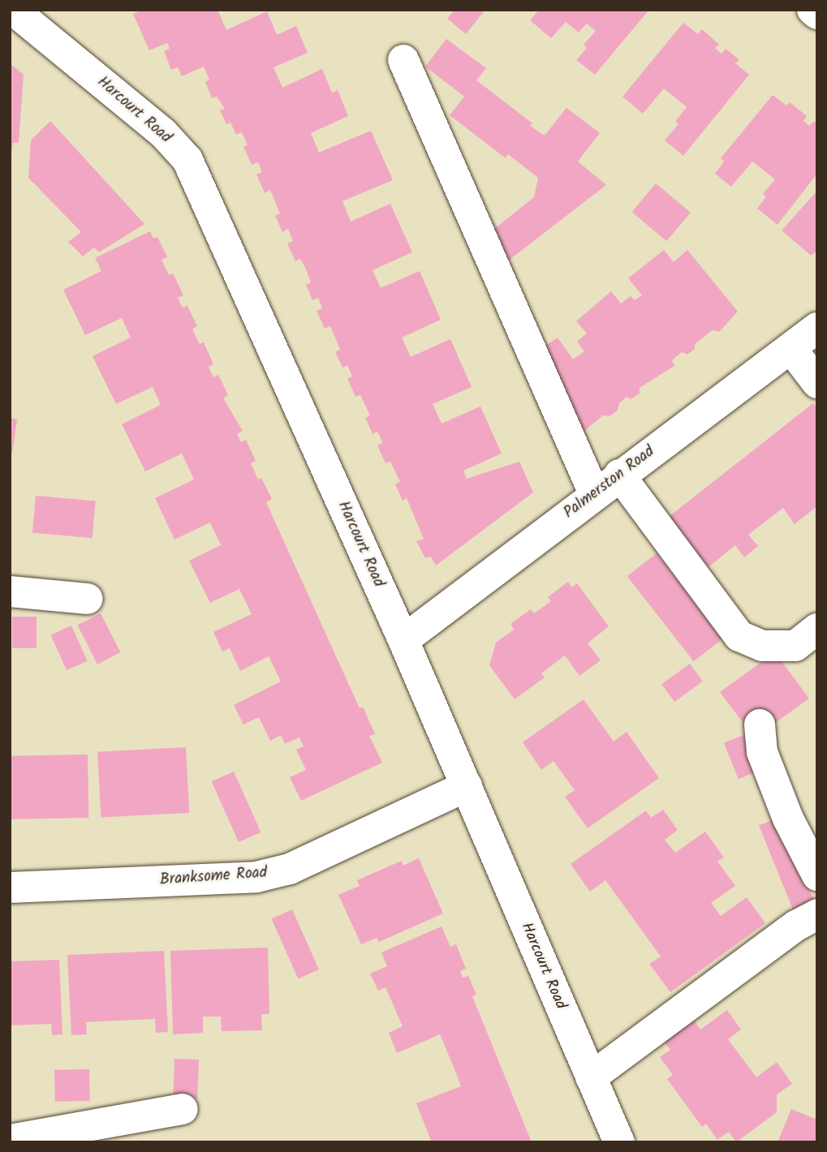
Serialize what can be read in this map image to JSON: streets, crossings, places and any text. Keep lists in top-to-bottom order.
{
  "streets": {
    "street": ["Harcourt Road", "Palmerston Road", "Branksome Road"]
  },
  "crossings": [
    ["Harcourt Road", "Palmerston Road"],
    ["Harcourt Road", "Branksome Road"]
  ]
}
